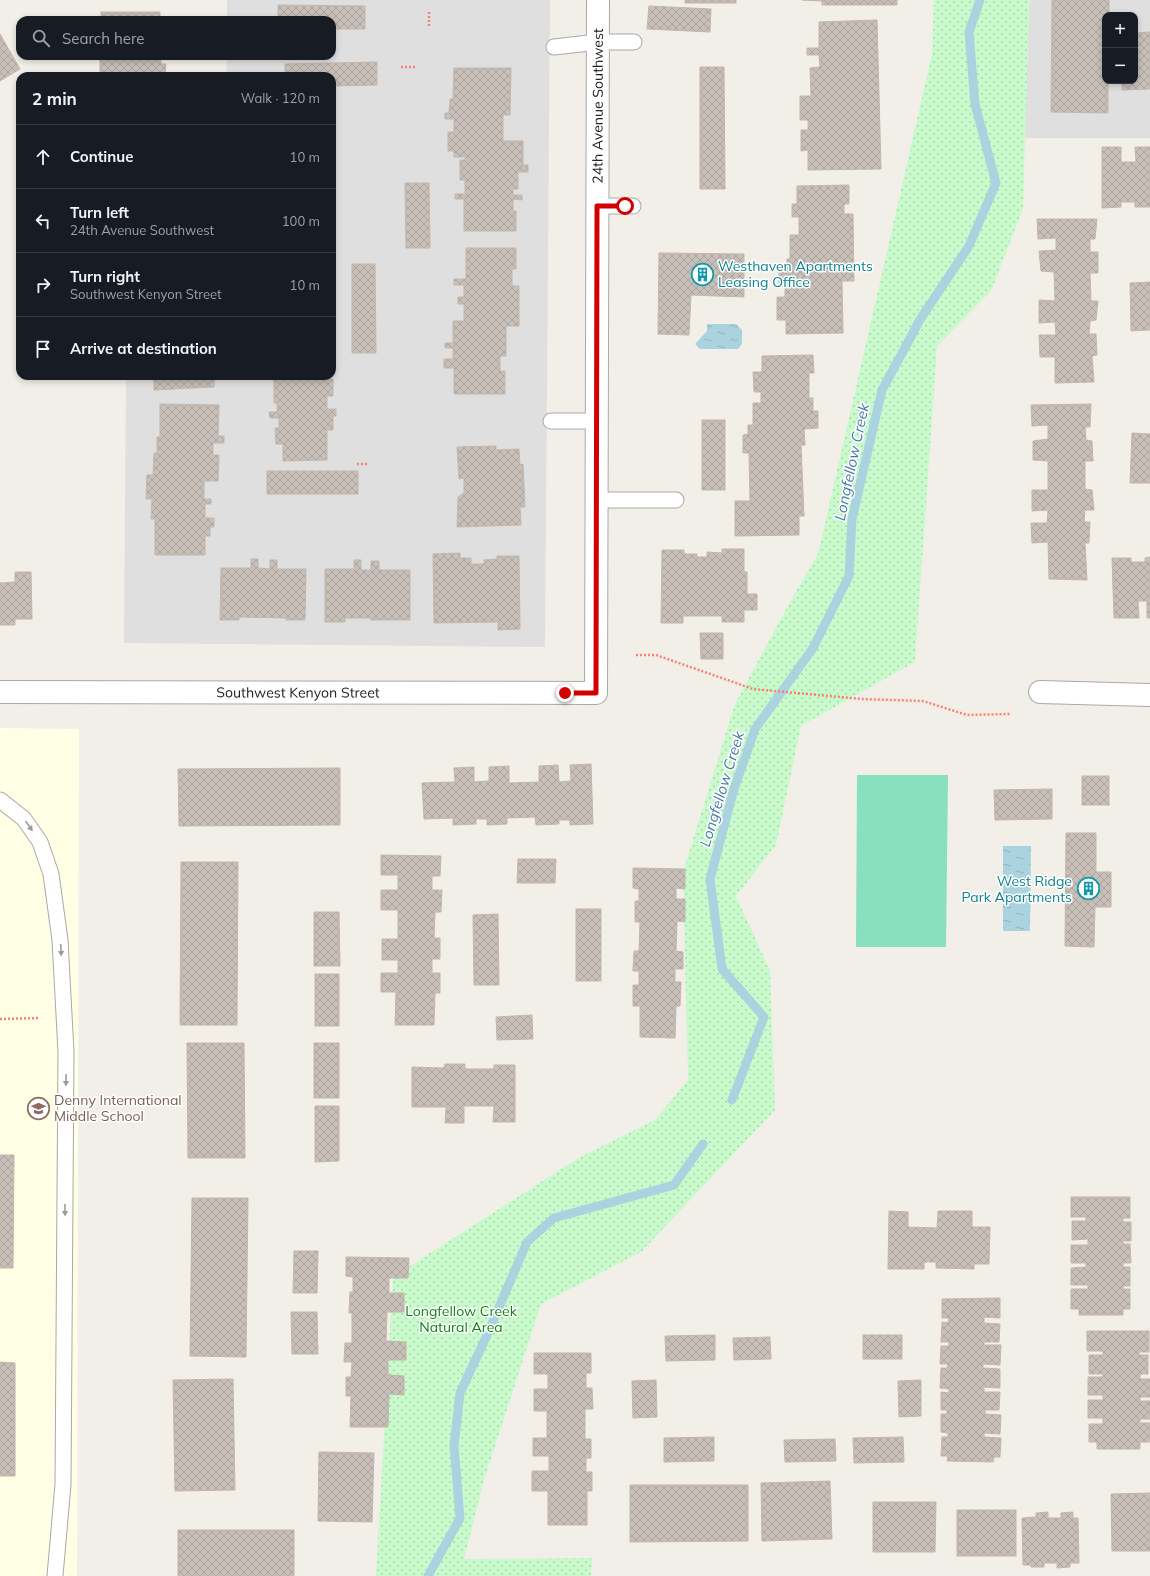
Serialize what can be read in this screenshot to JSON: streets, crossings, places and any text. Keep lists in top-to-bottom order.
{
  "streets": {
    "street": ["24th Avenue Southwest", "Southwest Kenyon Street"]
  },
  "crossings": [
    ["24th Avenue Southwest", "Southwest Kenyon Street"]
  ],
  "water": ["Longfellow Creek"],
  "parks": ["Longfellow Creek Natural Area"],
  "places": {
    "building": ["Westhaven Apartments Leasing Office", "West Ridge Park Apartments"],
    "school or university": ["Denny International Middle School"]
  },
  "page": {
    "map_buttons": ["+", "−"],
    "search": "Search here",
    "heading": ["2 min", "Walk · 120 m"],
    "list": [
      ["Continue", "10 m"],
      ["Turn left", "24th Avenue Southwest", "100 m"],
      ["Turn right", "Southwest Kenyon Street", "10 m"],
      "Arrive at destination"
    ]
  }
}
